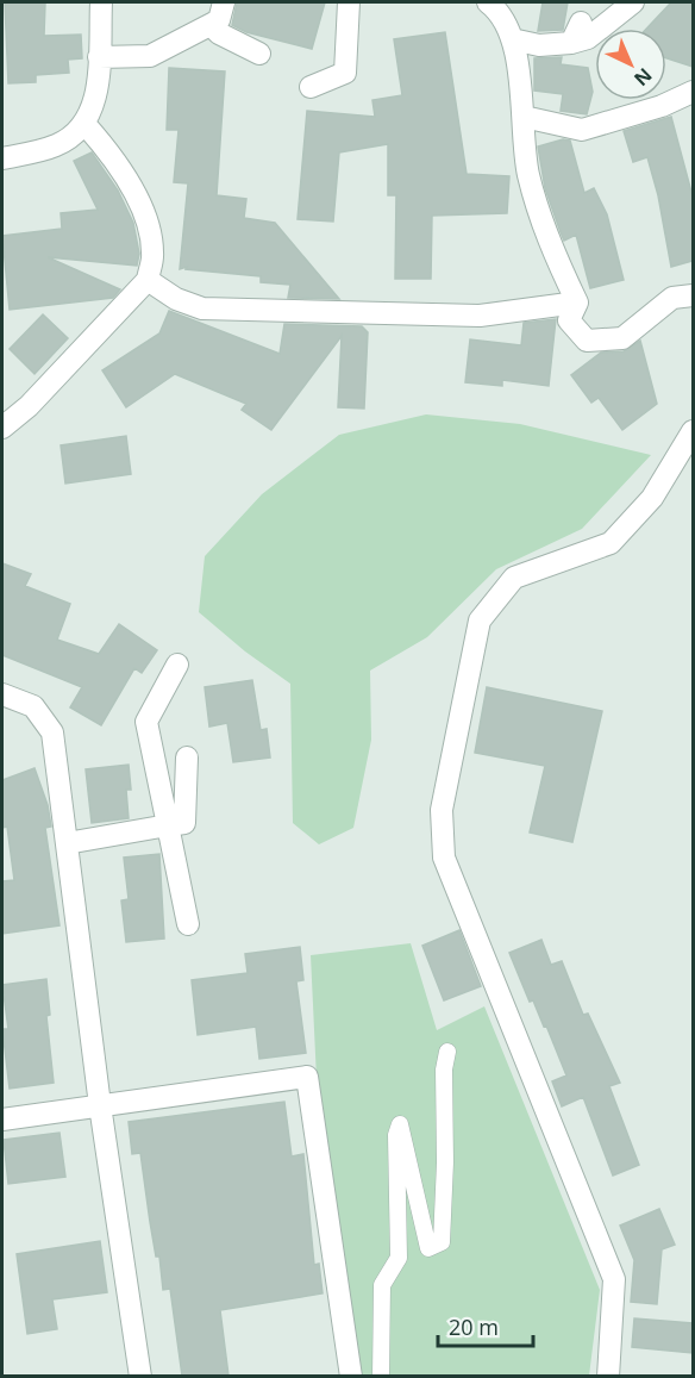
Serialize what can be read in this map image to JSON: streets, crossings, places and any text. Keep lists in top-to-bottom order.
{
  "scale_bar": "20 m",
  "north": "bottom right"
}
